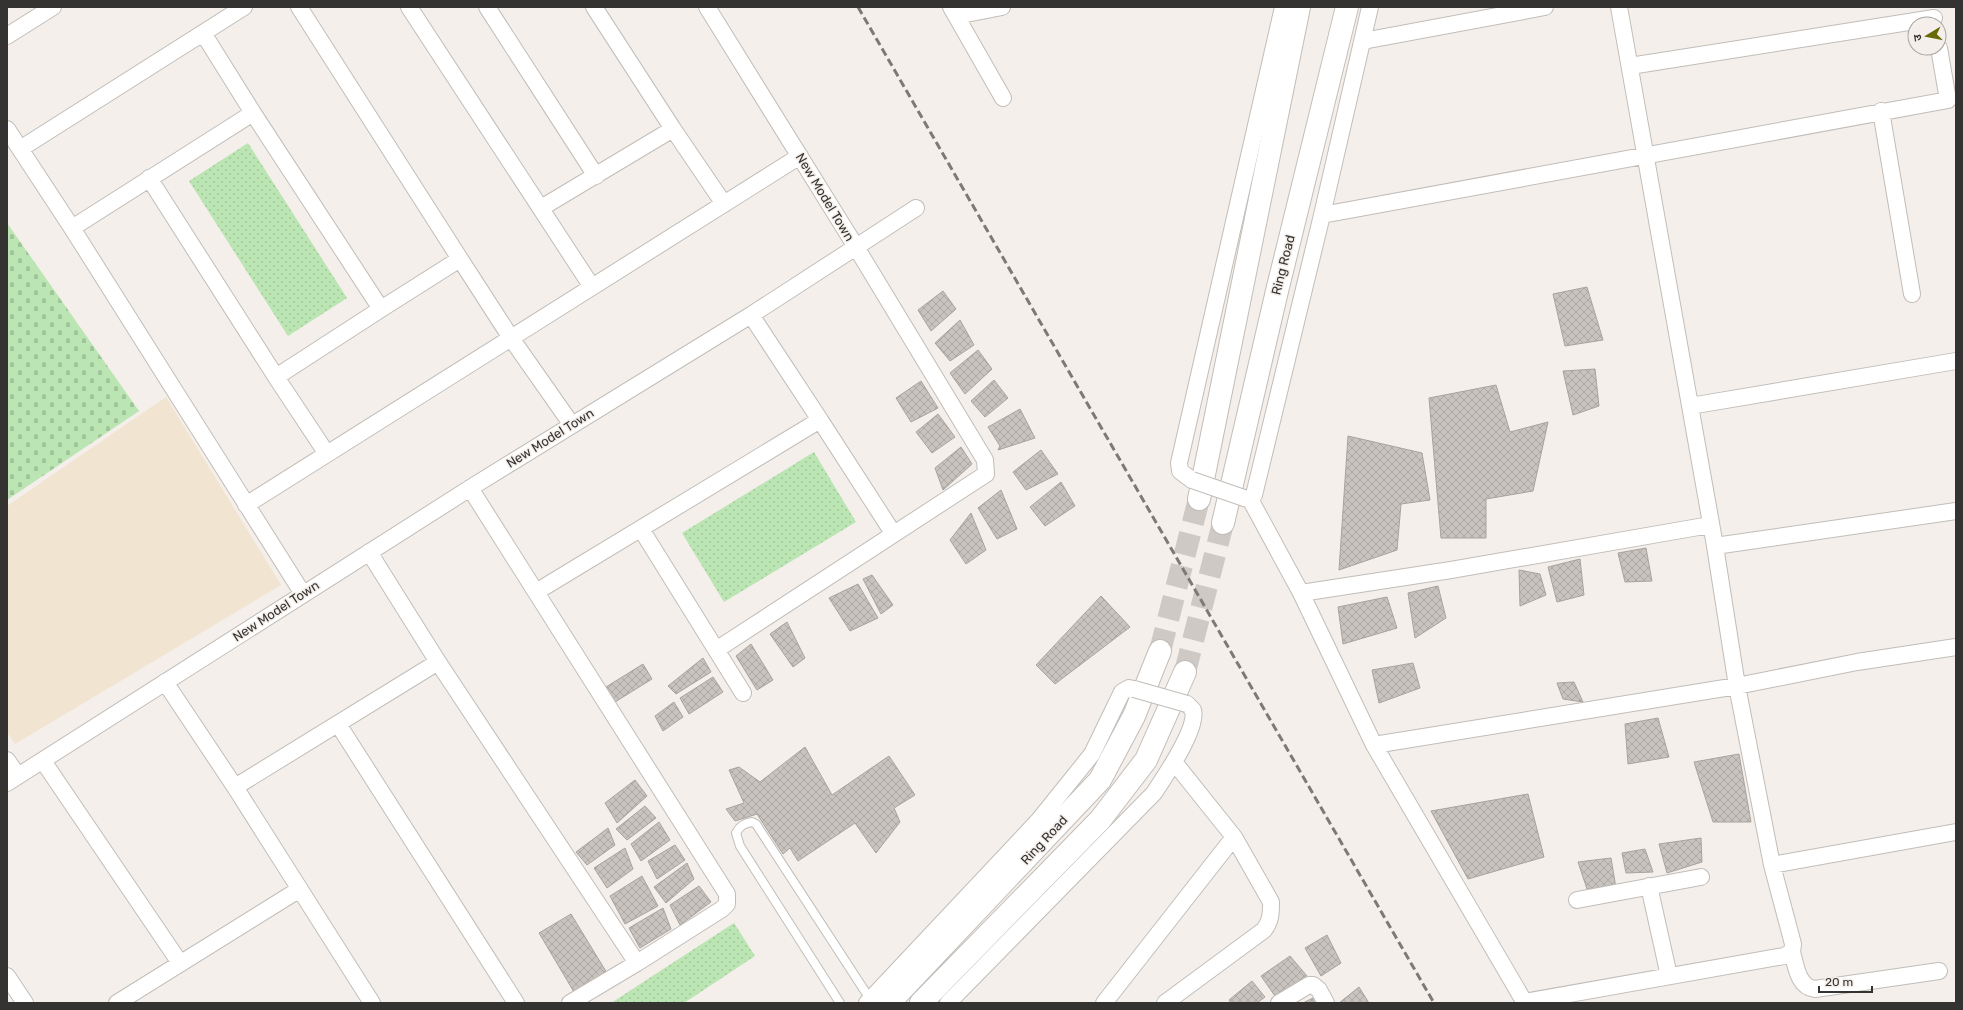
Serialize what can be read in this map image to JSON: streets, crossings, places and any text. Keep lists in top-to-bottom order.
{
  "streets": {
    "street": ["New Model Town", "Ring Road"]
  },
  "scale_bar": "20 m",
  "north": "left"
}
